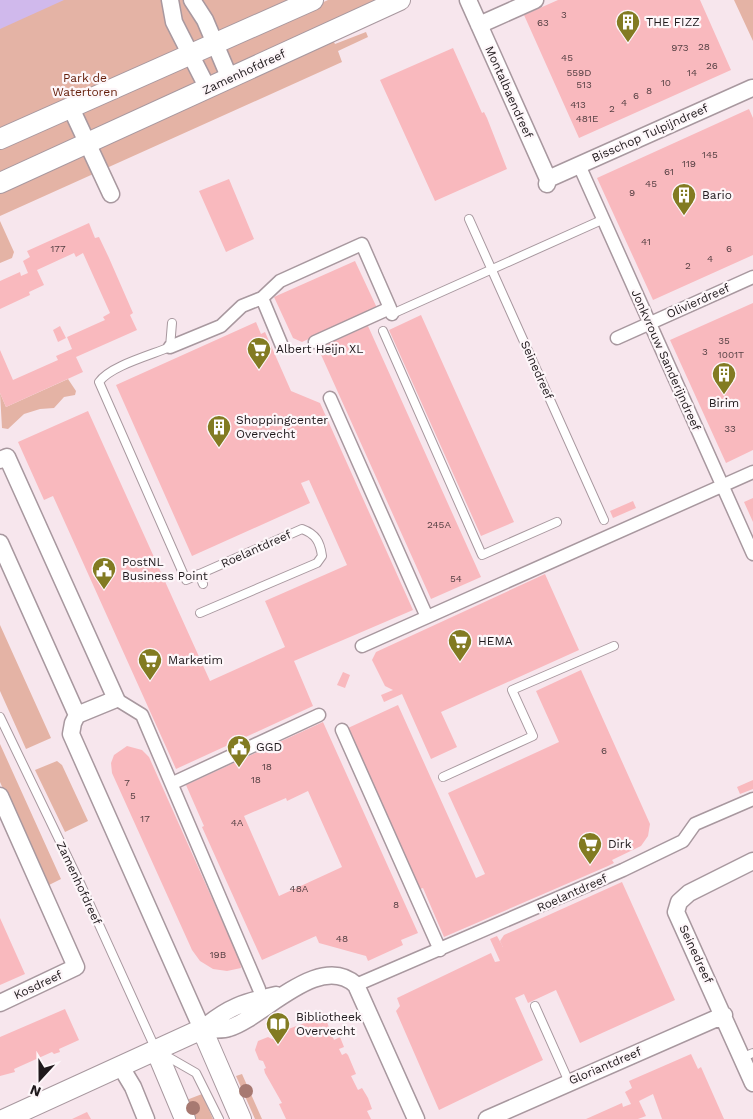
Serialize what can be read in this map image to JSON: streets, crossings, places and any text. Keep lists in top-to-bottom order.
{
  "streets": {
    "street": [
      "Zamenhofdreef",
      "Montalbaendreef",
      "Bisschop Tulpijndreef",
      "Olivierdreef",
      "Jonkvrouw Sanderijndreef",
      "Seinedreef",
      "Roelantdreef",
      "Kosdreef",
      "Gloriantdreef"
    ]
  },
  "crossings": [
    ["Montalbaendreef", "Bisschop Tulpijndreef"],
    ["Bisschop Tulpijndreef", "Jonkvrouw Sanderijndreef"],
    ["Olivierdreef", "Jonkvrouw Sanderijndreef"],
    ["Seinedreef", "Gloriantdreef"]
  ],
  "parks": ["Park de Watertoren"],
  "places": {
    "building": [
      "THE FIZZ",
      "Bario",
      "Birim",
      "Shoppingcenter Overvecht"
    ],
    "supermarket": [
      "Albert Heijn XL",
      "HEMA",
      "Marketim",
      "Dirk"
    ],
    "public building": ["PostNL Business Point", "GGD"],
    "library": ["Bibliotheek Overvecht"]
  },
  "house_numbers": [
    "3",
    "63",
    "28",
    "973",
    "45",
    "26",
    "559D",
    "14",
    "10",
    "513",
    "8",
    "6",
    "4",
    "413",
    "2",
    "481E",
    "145",
    "119",
    "61",
    "45",
    "9",
    "41",
    "177",
    "6",
    "4",
    "2",
    "35",
    "3",
    "1001T",
    "33",
    "245A",
    "54",
    "6",
    "18",
    "18",
    "7",
    "5",
    "17",
    "4A",
    "48A",
    "8",
    "48",
    "19B"
  ],
  "north": "bottom"
}
